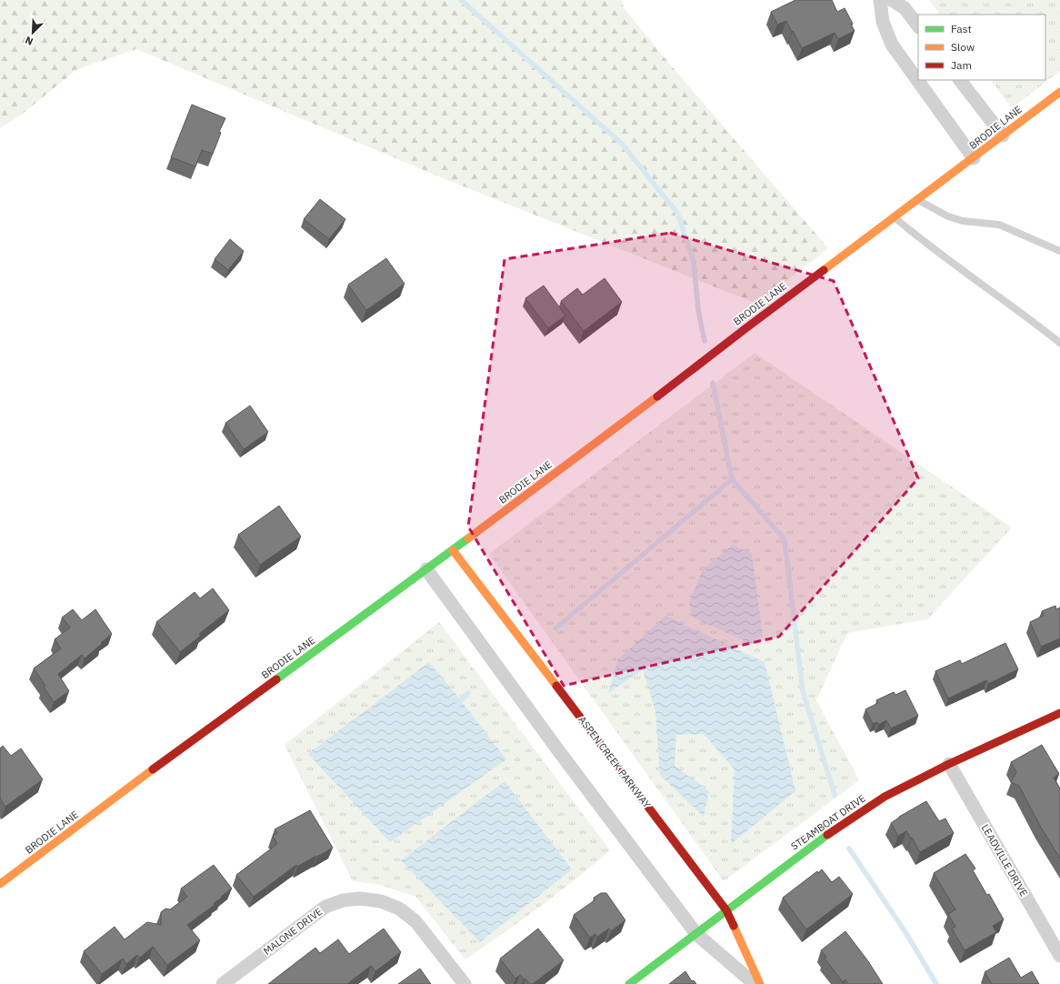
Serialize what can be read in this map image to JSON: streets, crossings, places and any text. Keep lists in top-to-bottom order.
{
  "streets": {
    "main road": ["BRODIE LANE", "ASPEN CREEK PARKWAY", "STEAMBOAT DRIVE"],
    "street": ["LEADVILLE DRIVE", "MALONE DRIVE"]
  },
  "crossings": [
    ["BRODIE LANE", "ASPEN CREEK PARKWAY"],
    ["ASPEN CREEK PARKWAY", "STEAMBOAT DRIVE"],
    ["STEAMBOAT DRIVE", "LEADVILLE DRIVE"]
  ],
  "legend": ["Fast", "Slow", "Jam"],
  "north": "bottom left"
}
